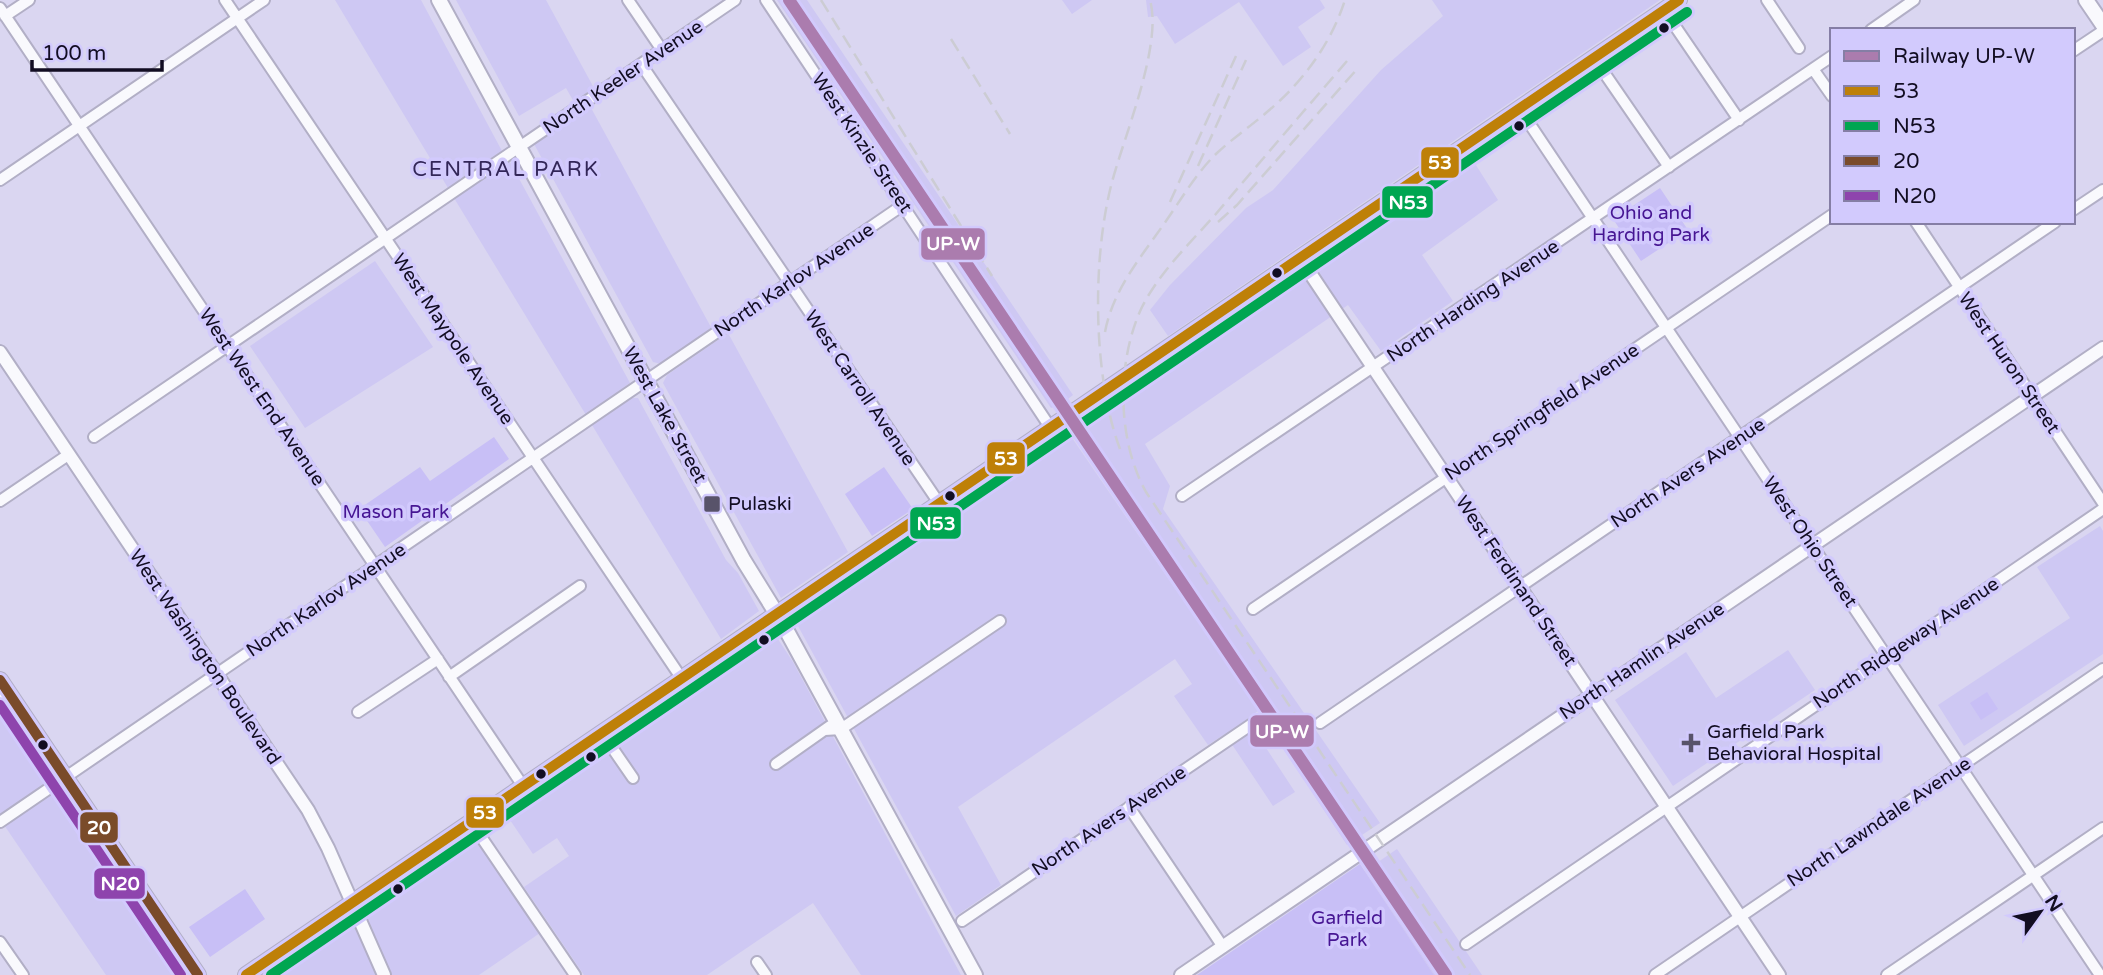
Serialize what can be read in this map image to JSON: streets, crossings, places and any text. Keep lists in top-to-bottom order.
{
  "streets": {
    "main road": ["West Lake Street"],
    "street": [
      "North Keeler Avenue",
      "West Kinzie Street",
      "North Karlov Avenue",
      "North Harding Avenue",
      "West Maypole Avenue",
      "West Huron Street",
      "West Carroll Avenue",
      "West West End Avenue",
      "North Springfield Avenue",
      "North Avers Avenue",
      "West Ohio Street",
      "West Ferdinand Street",
      "North Ridgeway Avenue",
      "West Washington Boulevard",
      "North Hamlin Avenue",
      "North Lawndale Avenue"
    ]
  },
  "crossings": [
    ["North Keeler Avenue", "West Maypole Avenue"],
    ["North Keeler Avenue", "West Carroll Avenue"],
    ["North Keeler Avenue", "West West End Avenue"],
    ["North Keeler Avenue", "West Lake Street"],
    ["West Kinzie Street", "North Karlov Avenue"],
    ["North Karlov Avenue", "West Maypole Avenue"],
    ["North Karlov Avenue", "West Carroll Avenue"],
    ["North Karlov Avenue", "West West End Avenue"],
    ["North Karlov Avenue", "West Lake Street"],
    ["North Karlov Avenue", "West Washington Boulevard"],
    ["North Harding Avenue", "West Ohio Street"],
    ["North Harding Avenue", "West Ferdinand Street"],
    ["West Huron Street", "North Avers Avenue"],
    ["West Huron Street", "North Hamlin Avenue"],
    ["North Springfield Avenue", "West Ohio Street"],
    ["North Springfield Avenue", "West Ferdinand Street"],
    ["West Lake Street", "North Avers Avenue"],
    ["North Avers Avenue", "West Ohio Street"],
    ["North Avers Avenue", "West Ferdinand Street"],
    ["West Ohio Street", "North Ridgeway Avenue"],
    ["West Ohio Street", "North Hamlin Avenue"],
    ["West Ohio Street", "North Lawndale Avenue"],
    ["West Ferdinand Street", "North Ridgeway Avenue"],
    ["West Ferdinand Street", "North Hamlin Avenue"],
    ["West Ferdinand Street", "North Lawndale Avenue"]
  ],
  "districts": ["CENTRAL PARK"],
  "parks": ["Ohio and Harding Park", "Mason Park", "Garfield Park"],
  "places": {
    "transit": ["Pulaski"],
    "health": ["Garfield Park Behavioral Hospital"]
  },
  "lines": [
    "rail line UP-W",
    "transit line 53",
    "transit line N53",
    "transit line 20",
    "transit line N20"
  ],
  "legend": [
    "Railway UP-W",
    "53",
    "N53",
    "20",
    "N20"
  ],
  "scale_bar": "100 m",
  "north": "top right"
}
